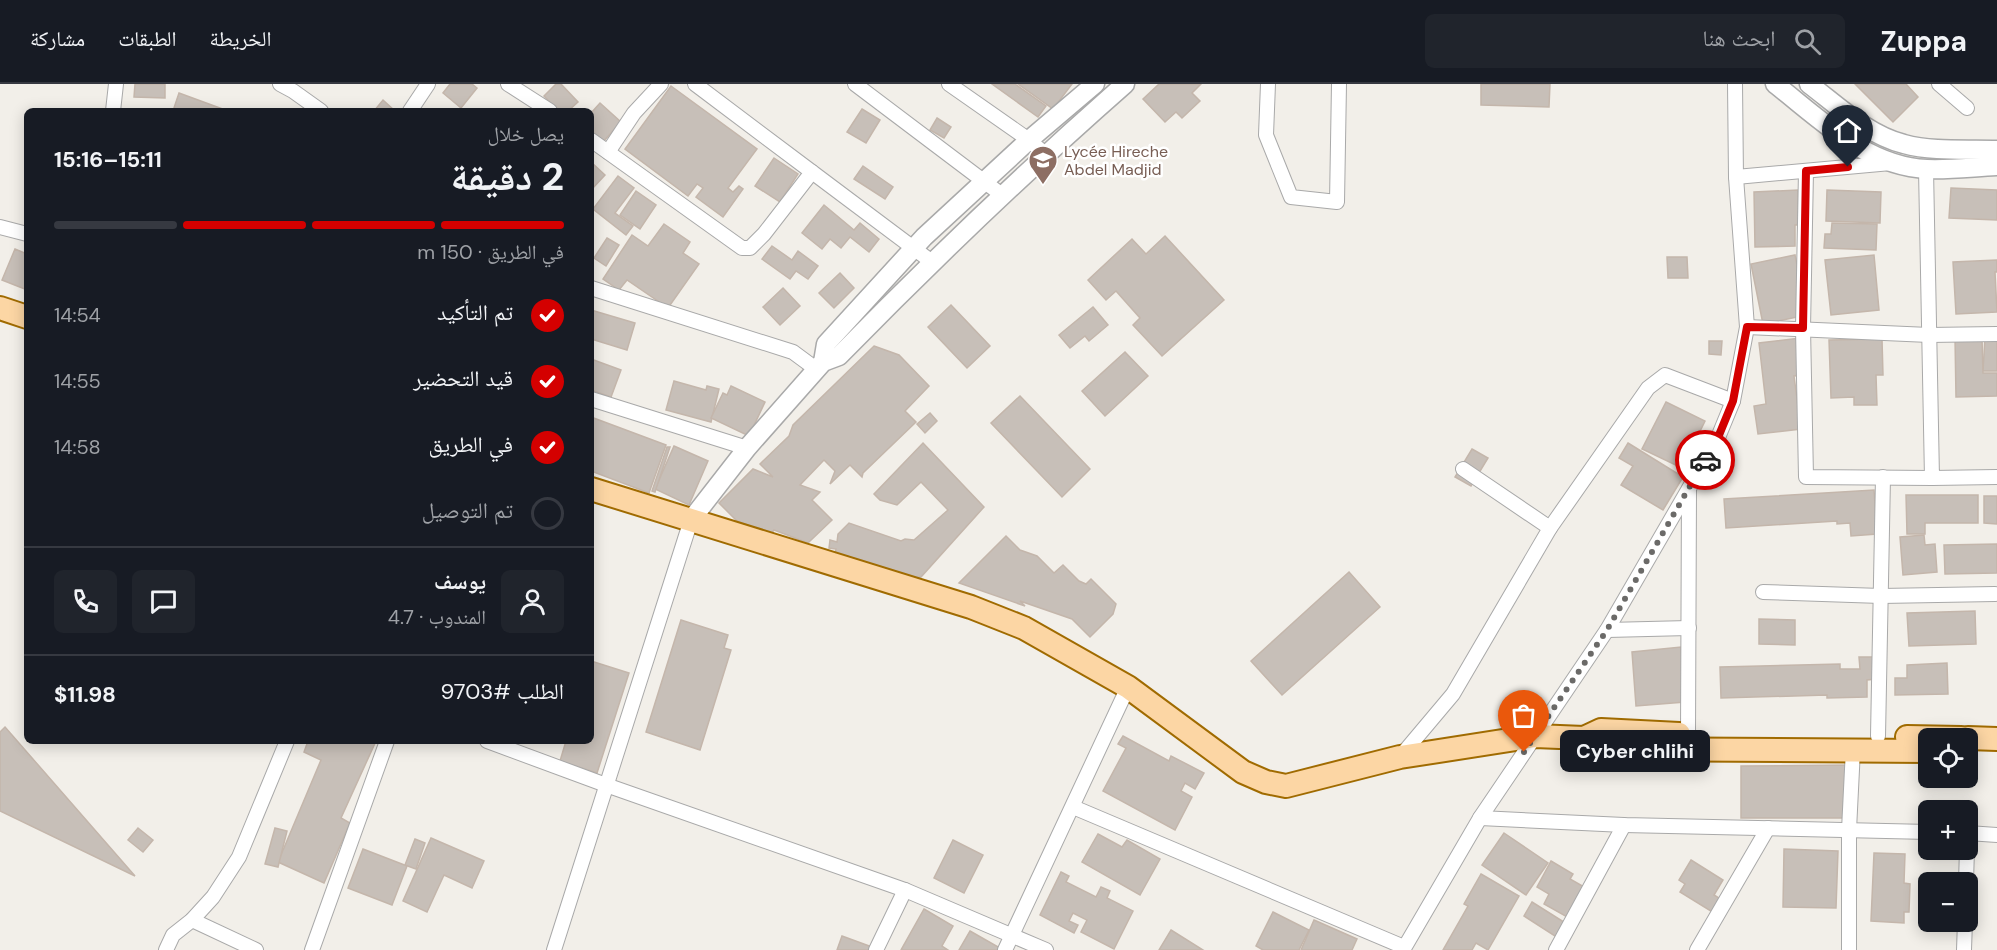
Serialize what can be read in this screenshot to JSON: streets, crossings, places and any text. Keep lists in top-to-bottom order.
{
  "places": {
    "school or university": ["Lycée Hireche Abdel Madjid"],
    "other": ["Cyber chlihi"]
  },
  "page": {
    "header": "Zuppa",
    "search": "ابحث هنا",
    "nav": ["الخريطة", "الطبقات", "مشاركة"],
    "heading": ["2 دقيقة", "يصل خلال", "15:11–15:16"],
    "panel": [
      "يوسف",
      "المندوب · 4.7",
      "الطلب #9703",
      "$11.98"
    ],
    "bar": "في الطريق · 150 m",
    "list": [
      ["تم التأكيد", "14:54"],
      ["قيد التحضير", "14:55"],
      ["في الطريق", "14:58"],
      "تم التوصيل"
    ],
    "map_buttons": ["+", "−"],
    "bubble": "Cyber chlihi"
  }
}
